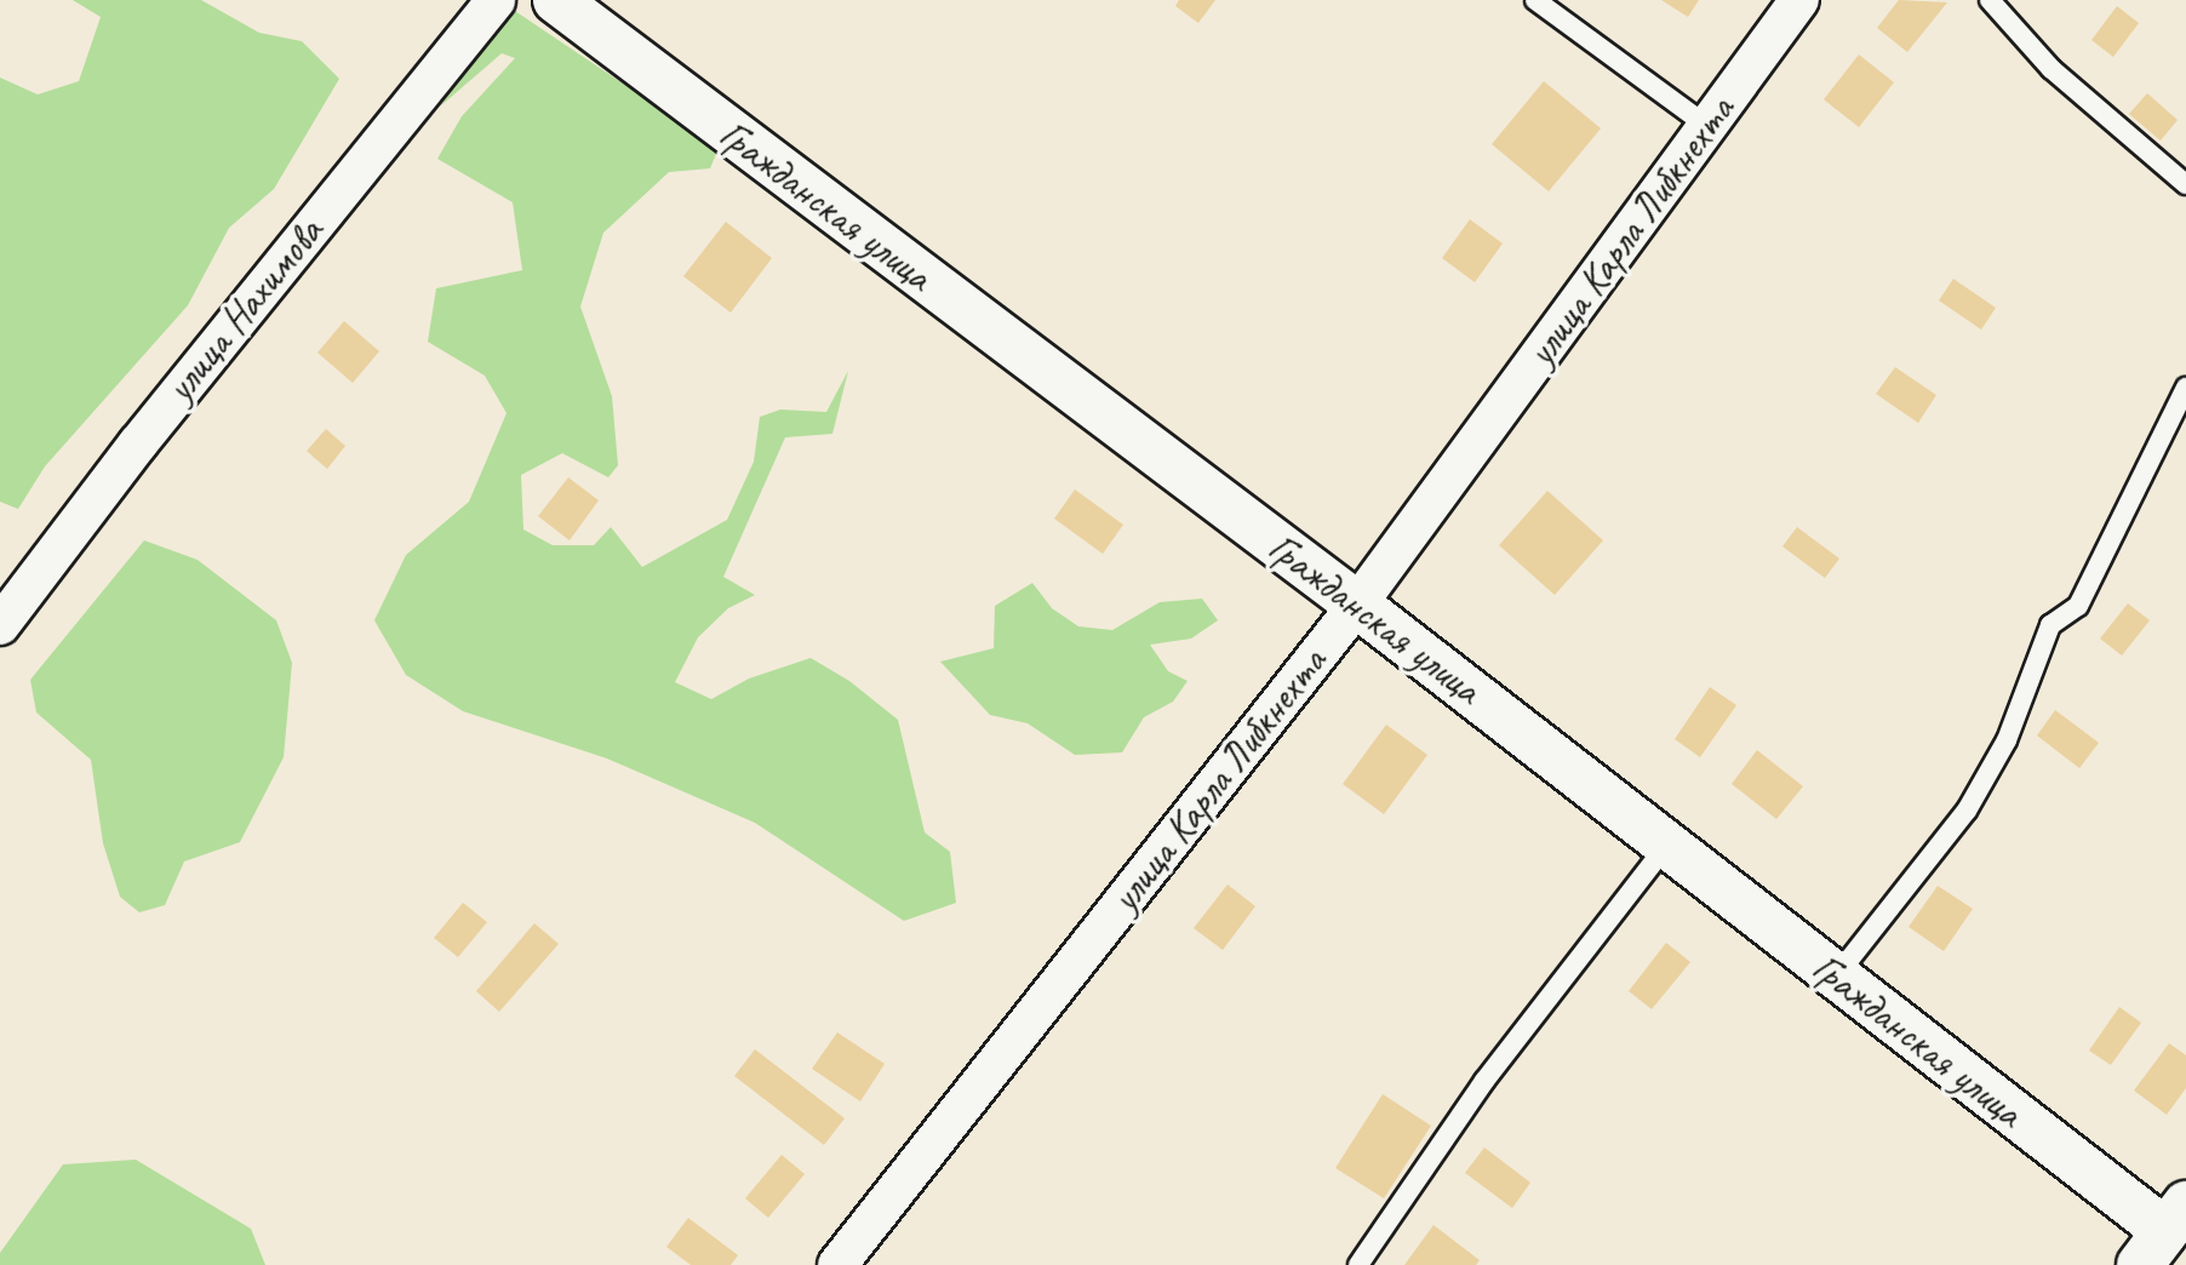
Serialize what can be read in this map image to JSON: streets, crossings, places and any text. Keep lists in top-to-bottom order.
{
  "streets": {
    "street": ["Гражданская улица", "улица Карла Либкнехта", "улица Нахимова"]
  },
  "crossings": [
    ["Гражданская улица", "улица Карла Либкнехта"]
  ]
}
